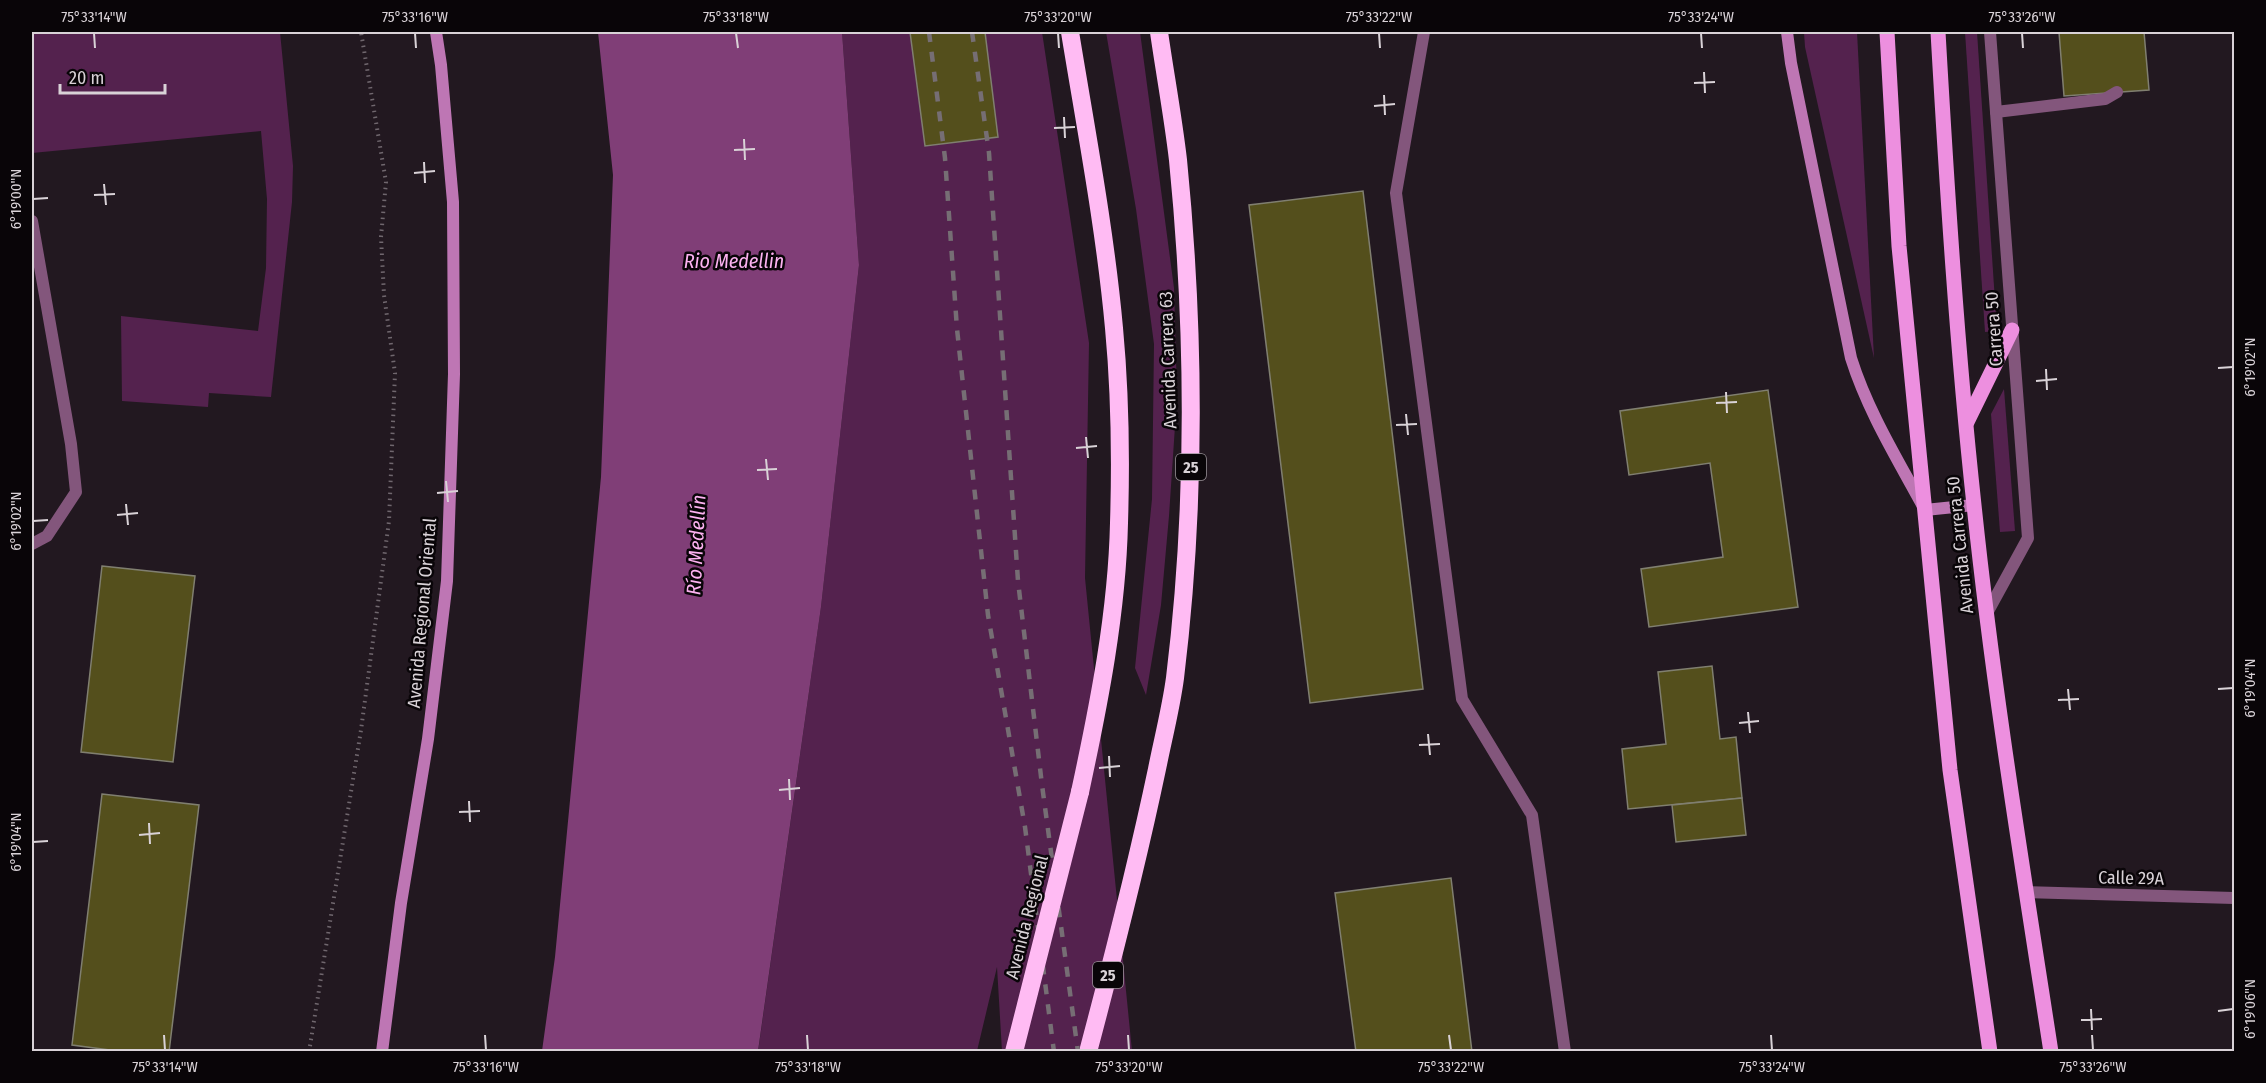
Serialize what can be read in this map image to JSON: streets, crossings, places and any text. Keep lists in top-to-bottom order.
{
  "streets": {
    "highway": ["Avenida Carrera 63", "25", "Avenida Regional"],
    "main road": ["Avenida Carrera 50", "Avenida Regional Oriental"],
    "street": ["Carrera 50", "Calle 29A"]
  },
  "crossings": [
    ["Carrera 50", "Avenida Carrera 50"],
    ["Avenida Carrera 50", "Calle 29A"]
  ],
  "water": ["Rio Medellin", "Río Medellín"],
  "scale_bar": "20 m",
  "coordinates": [
    "75°33'14\"W",
    "75°33'16\"W",
    "75°33'18\"W",
    "75°33'20\"W",
    "75°33'22\"W",
    "75°33'24\"W",
    "75°33'26\"W",
    "6°19'00\"N",
    "6°19'02\"N",
    "6°19'04\"N",
    "6°19'06\"N"
  ]
}
